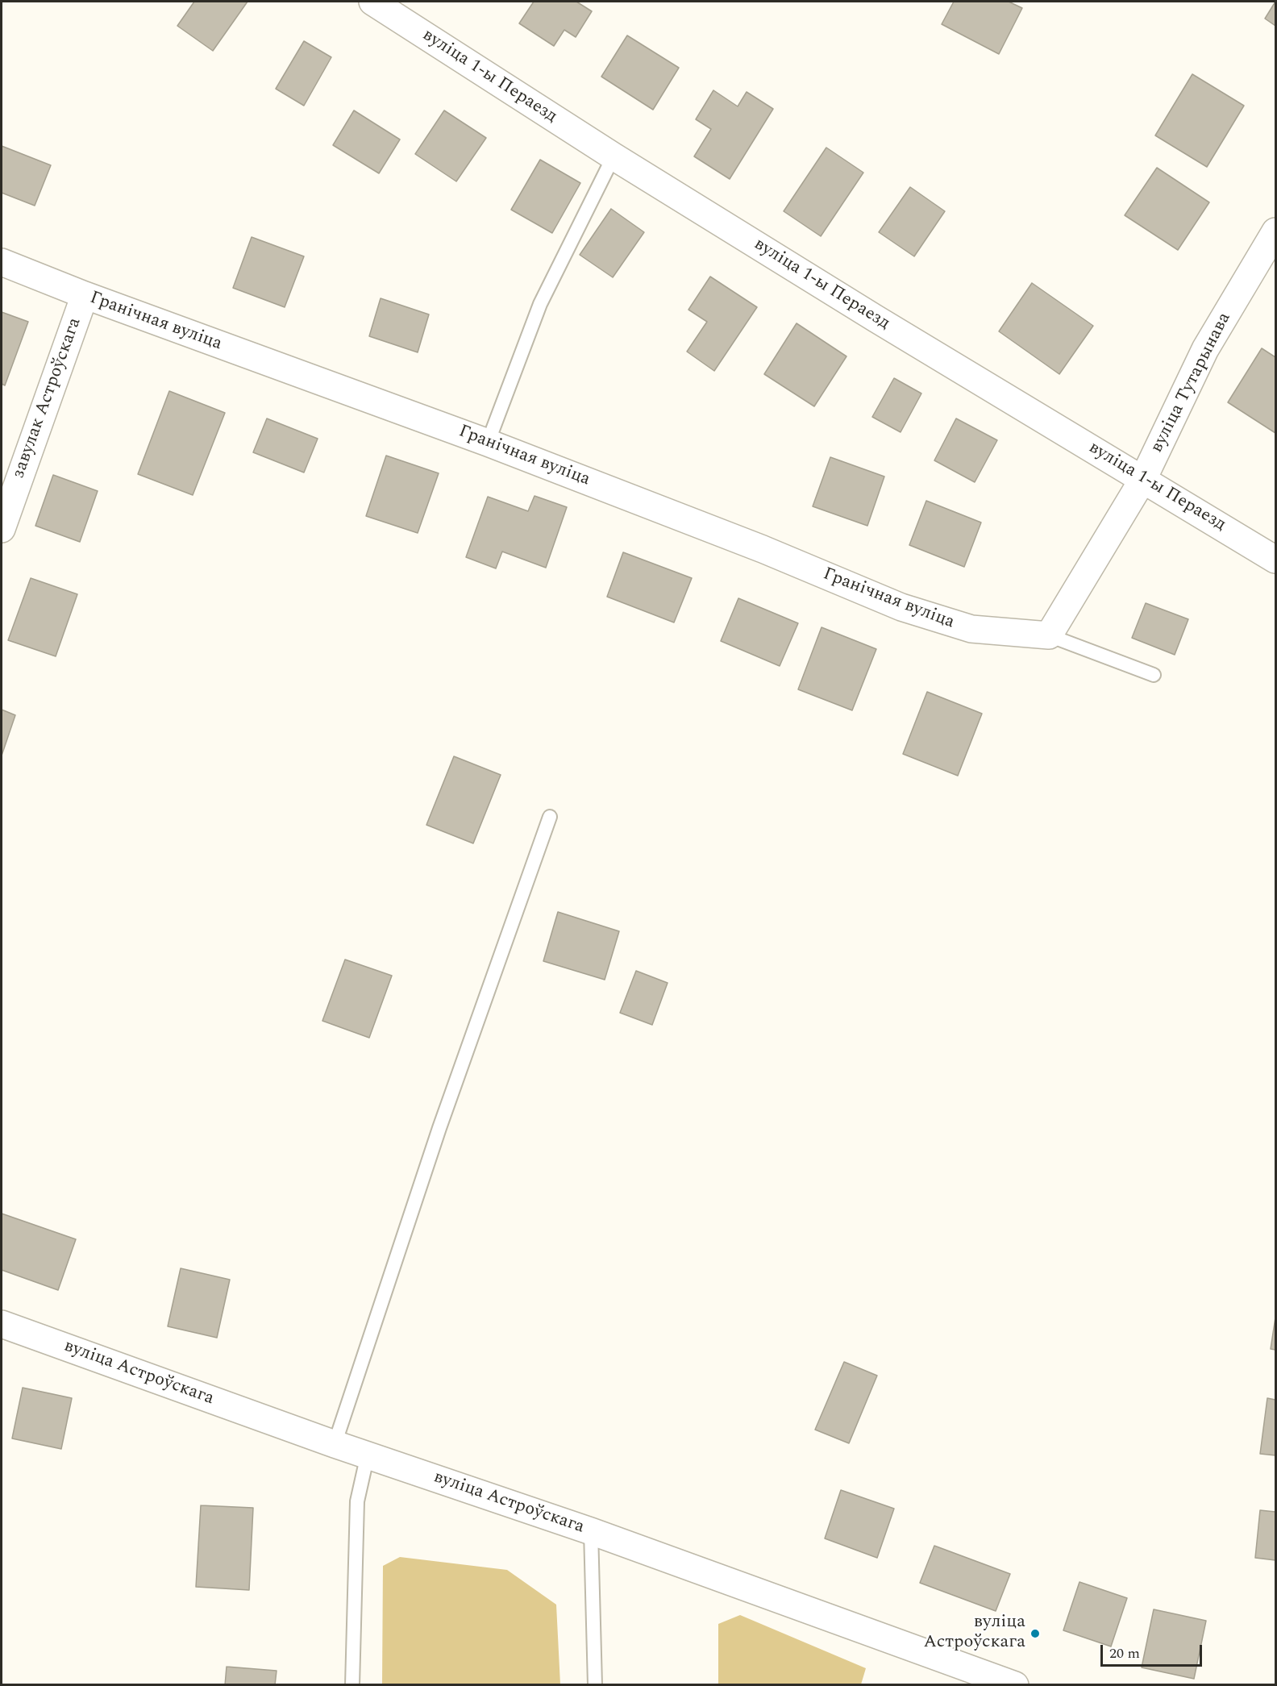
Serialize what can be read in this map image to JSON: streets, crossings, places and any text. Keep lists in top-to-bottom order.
{
  "streets": {
    "street": [
      "вуліца 1-ы Пераезд",
      "Гранічная вуліца",
      "вуліца Тутарынава",
      "завулак Астроўскага",
      "вуліца Астроўскага"
    ]
  },
  "crossings": [
    ["вуліца 1-ы Пераезд", "вуліца Тутарынава"],
    ["Гранічная вуліца", "вуліца Тутарынава"],
    ["Гранічная вуліца", "завулак Астроўскага"]
  ],
  "places": ["вуліца Астроўскага"],
  "scale_bar": "20 m"
}
